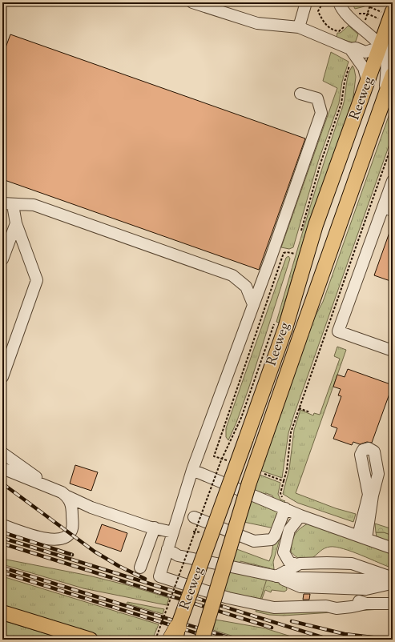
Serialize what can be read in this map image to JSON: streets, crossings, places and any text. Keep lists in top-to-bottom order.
{
  "streets": {
    "main road": ["Reeweg"]
  }
}
